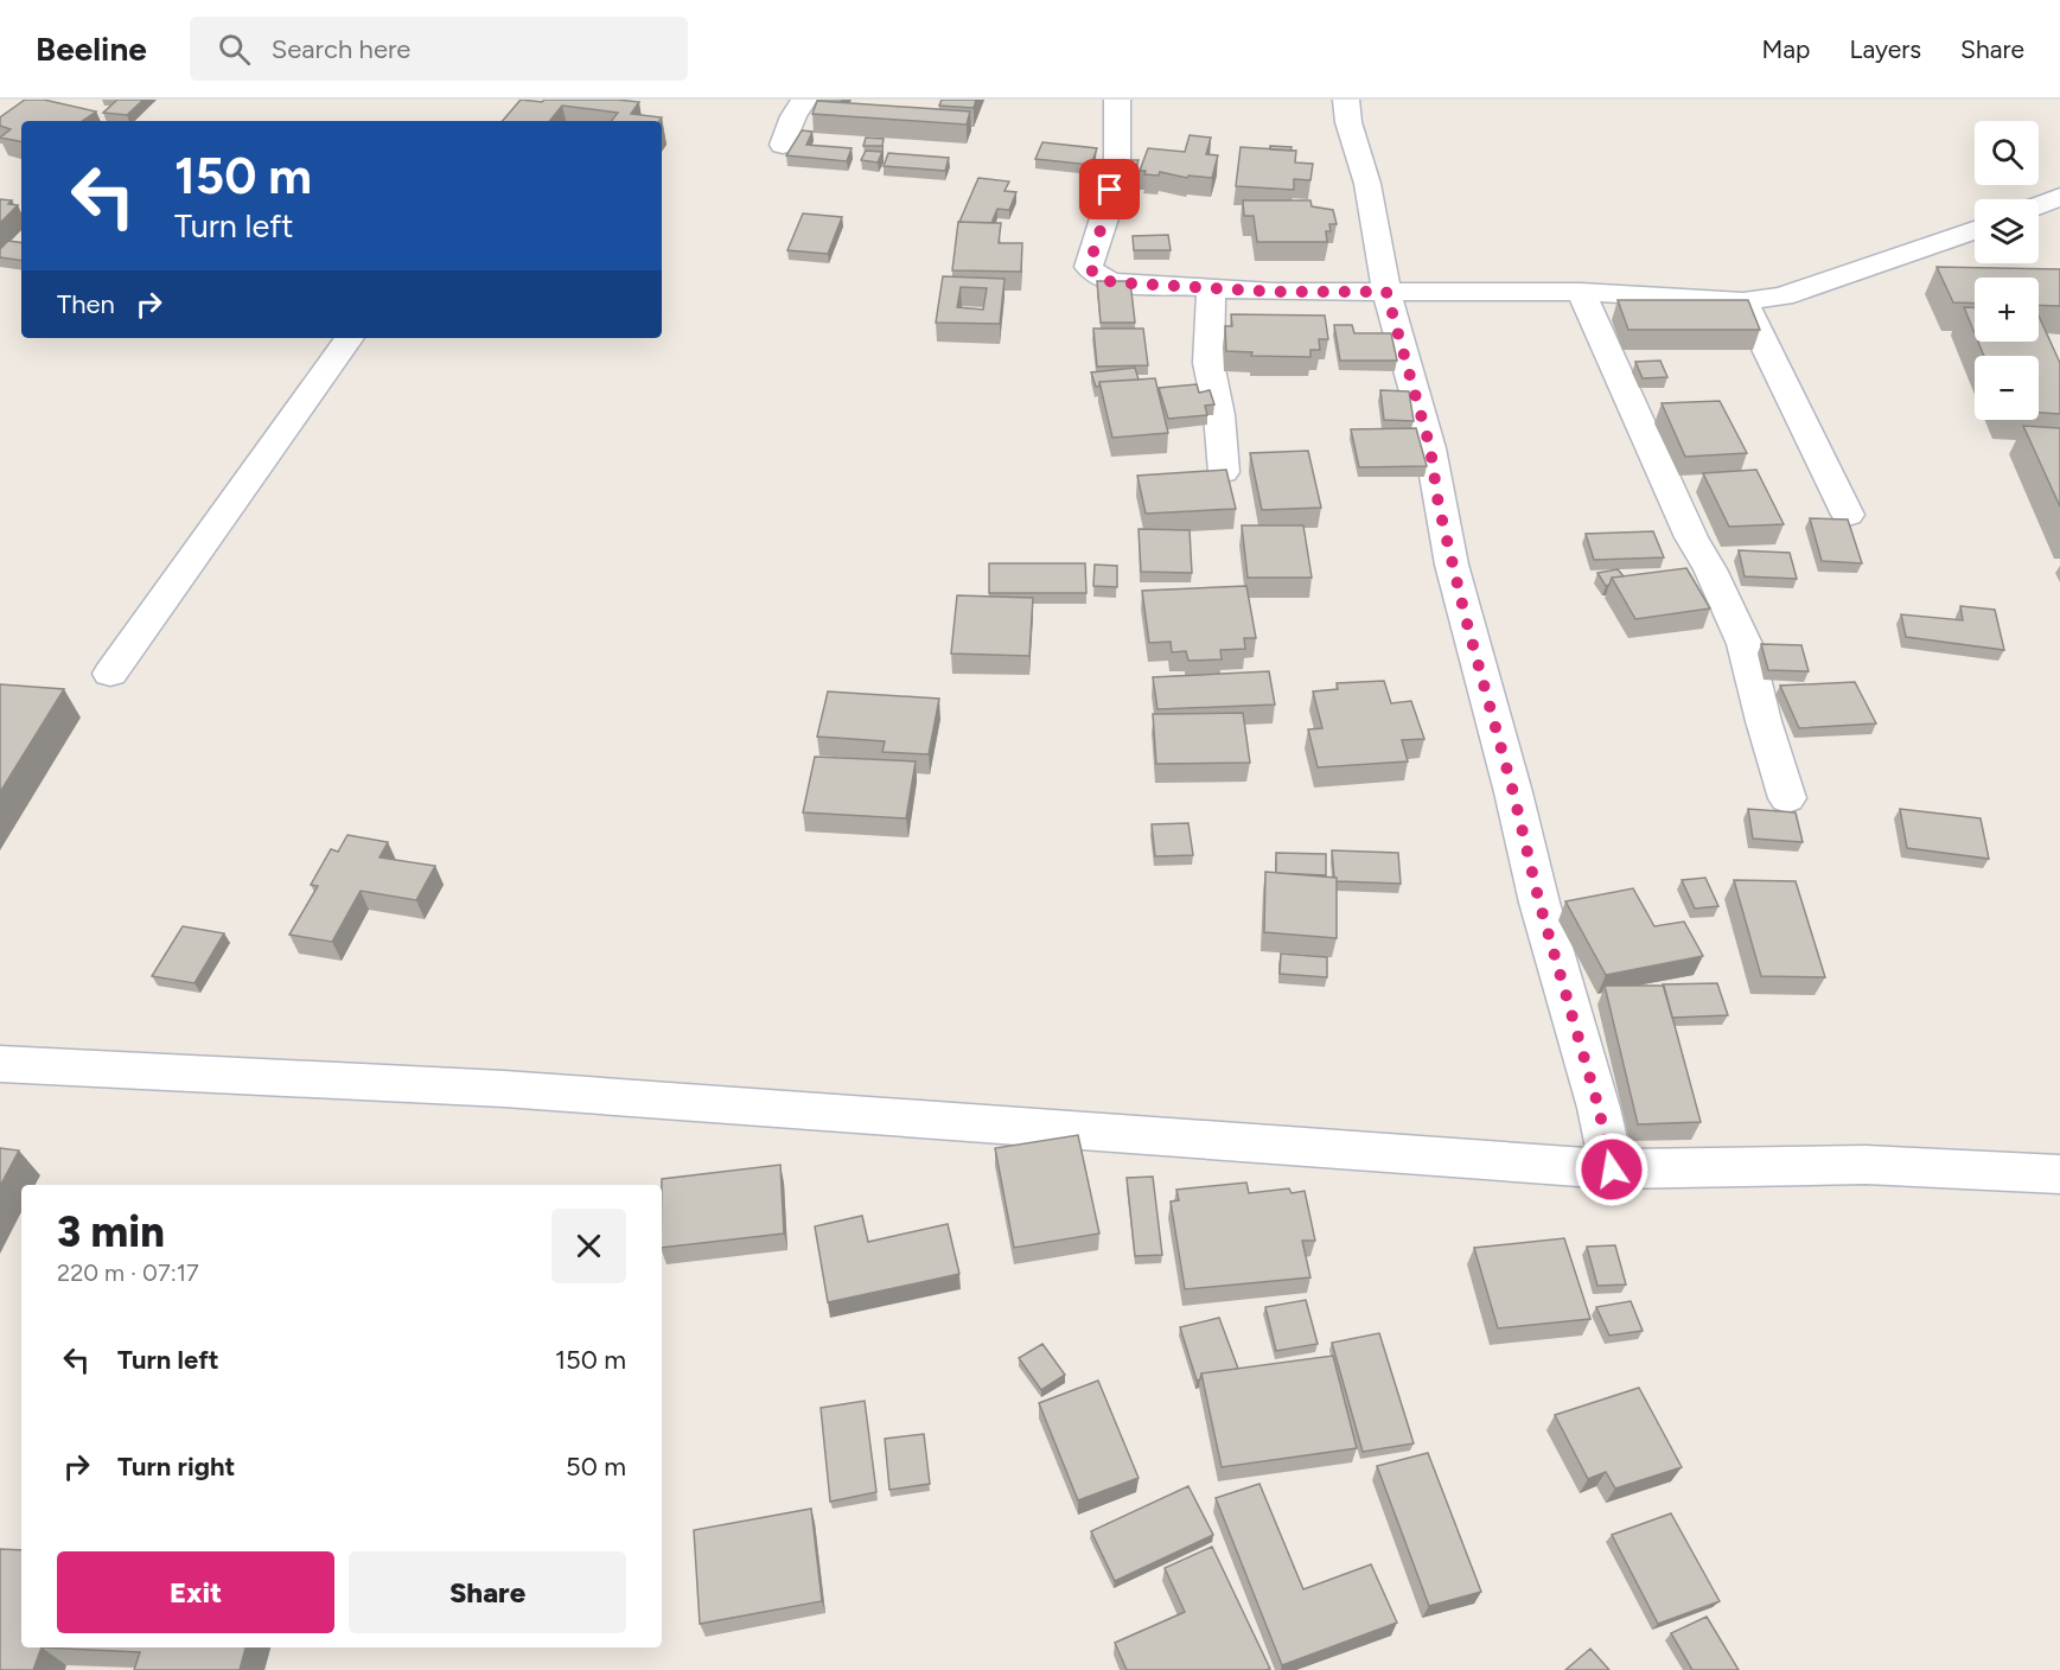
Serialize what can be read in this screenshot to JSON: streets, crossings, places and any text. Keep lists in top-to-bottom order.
{
  "page": {
    "header": "Beeline",
    "search": "Search here",
    "nav": ["Map", "Layers", "Share"],
    "map_buttons": ["+", "−"],
    "turn": ["150 m", "Turn left"],
    "then": "Then",
    "heading": ["3 min", "220 m · 07:17"],
    "list": [
      {
        "name": "Turn left",
        "value": "150 m"
      },
      {
        "name": "Turn right",
        "value": "50 m"
      }
    ],
    "buttons": ["Exit", "Share"]
  }
}
